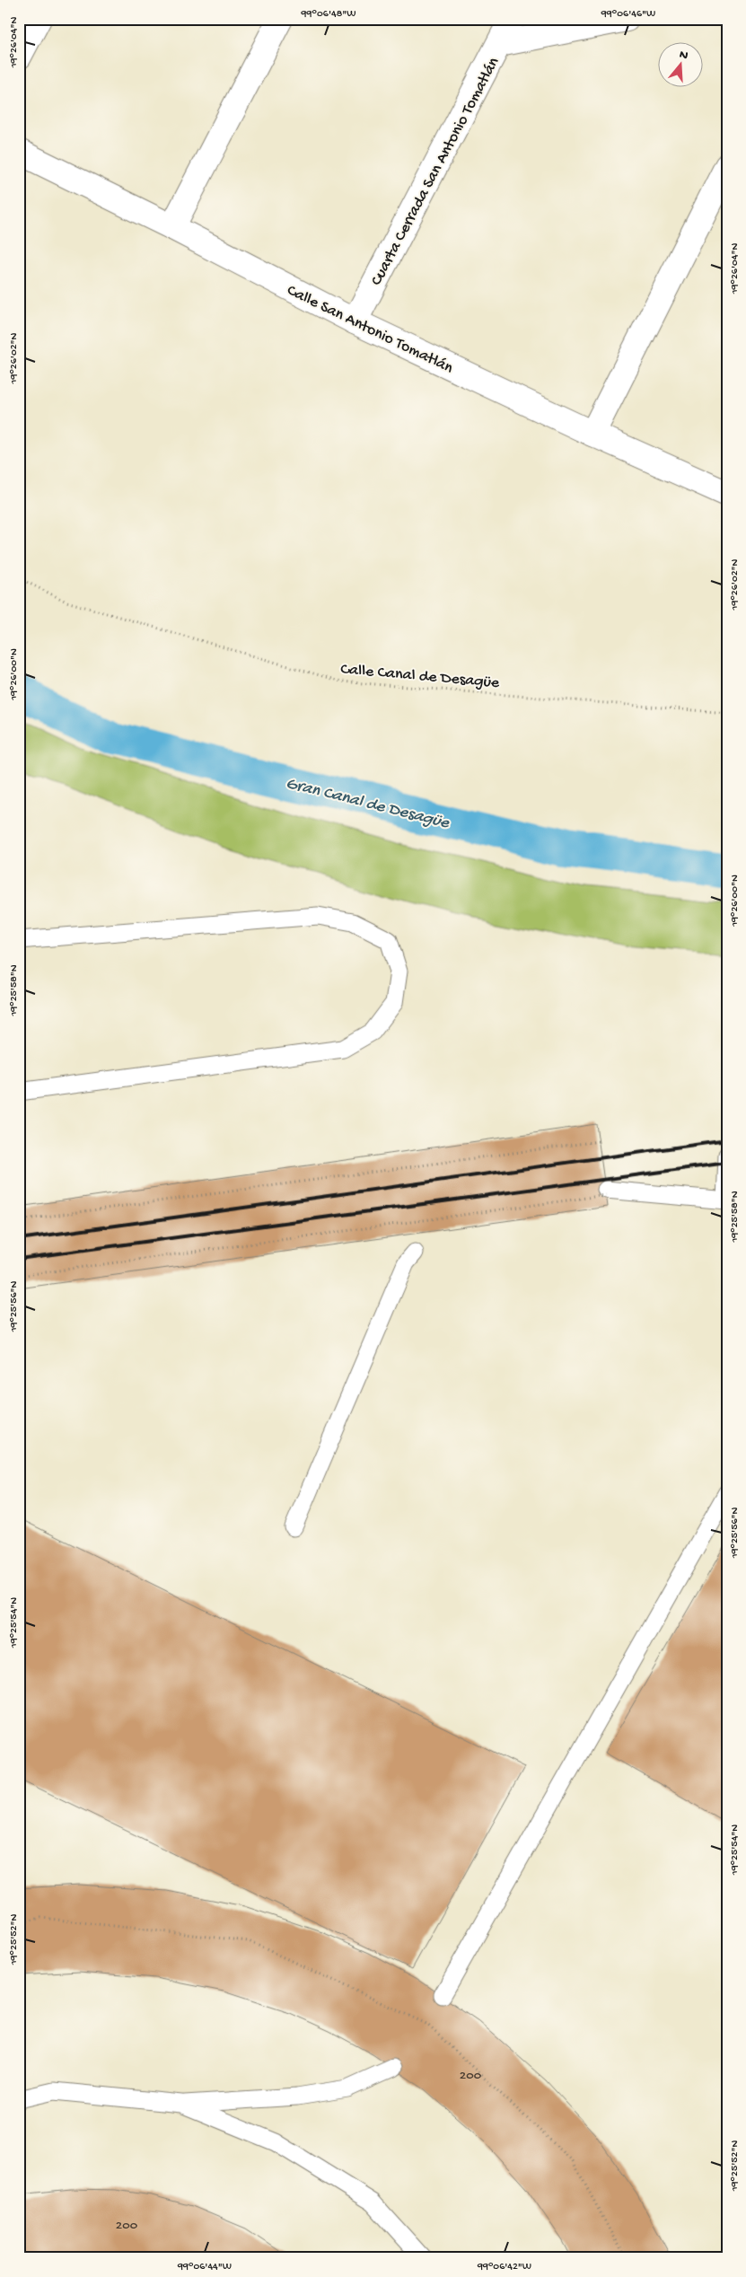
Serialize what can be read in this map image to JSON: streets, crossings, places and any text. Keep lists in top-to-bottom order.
{
  "streets": {
    "street": ["Cuarta Cerrada San Antonio Tomatlán", "Calle San Antonio Tomatlán"],
    "path": ["Calle Canal de Desagüe"]
  },
  "crossings": [
    ["Cuarta Cerrada San Antonio Tomatlán", "Calle San Antonio Tomatlán"]
  ],
  "water": ["Gran Canal de Desagüe"],
  "house_numbers": ["200", "200"],
  "north": "top",
  "coordinates": [
    "99°06'48\"W",
    "99°06'46\"W",
    "19°26'04\"N",
    "19°26'02\"N",
    "19°26'00\"N",
    "19°25'58\"N",
    "19°25'56\"N",
    "19°25'54\"N",
    "19°25'52\"N",
    "99°06'44\"W",
    "99°06'42\"W"
  ]
}
